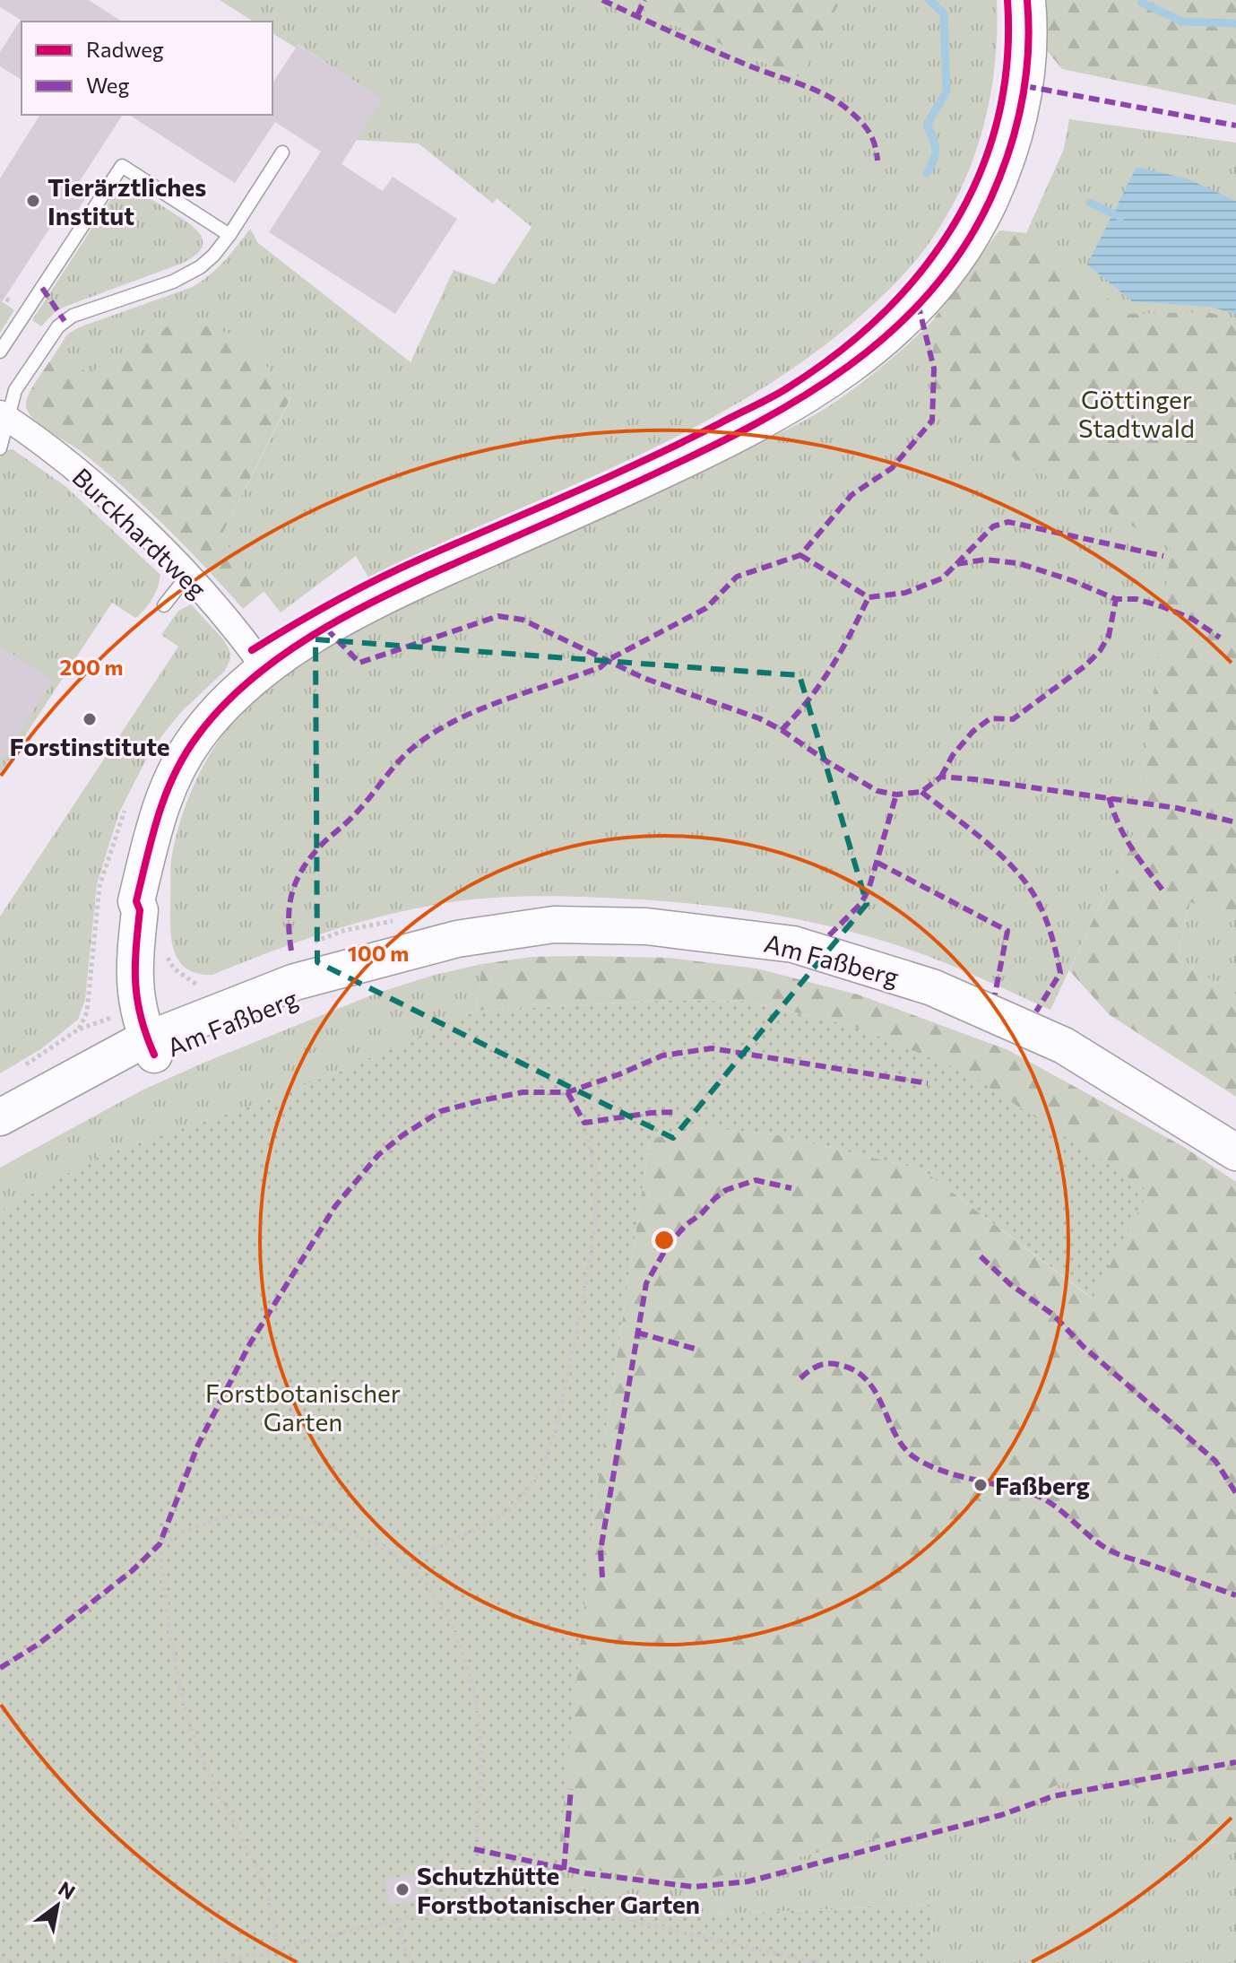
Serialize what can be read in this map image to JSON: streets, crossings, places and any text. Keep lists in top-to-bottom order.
{
  "streets": {
    "street": ["Burckhardtweg", "Am Faßberg"]
  },
  "parks": ["Göttinger Stadtwald", "Forstbotanischer Garten"],
  "places": [
    "Tierärztliches Institut",
    "Forstinstitute",
    "Faßberg",
    "Schutzhütte Forstbotanischer Garten"
  ],
  "legend": ["Radweg", "Weg"],
  "north": "top right",
  "rings": ["200 m", "100 m"]
}
